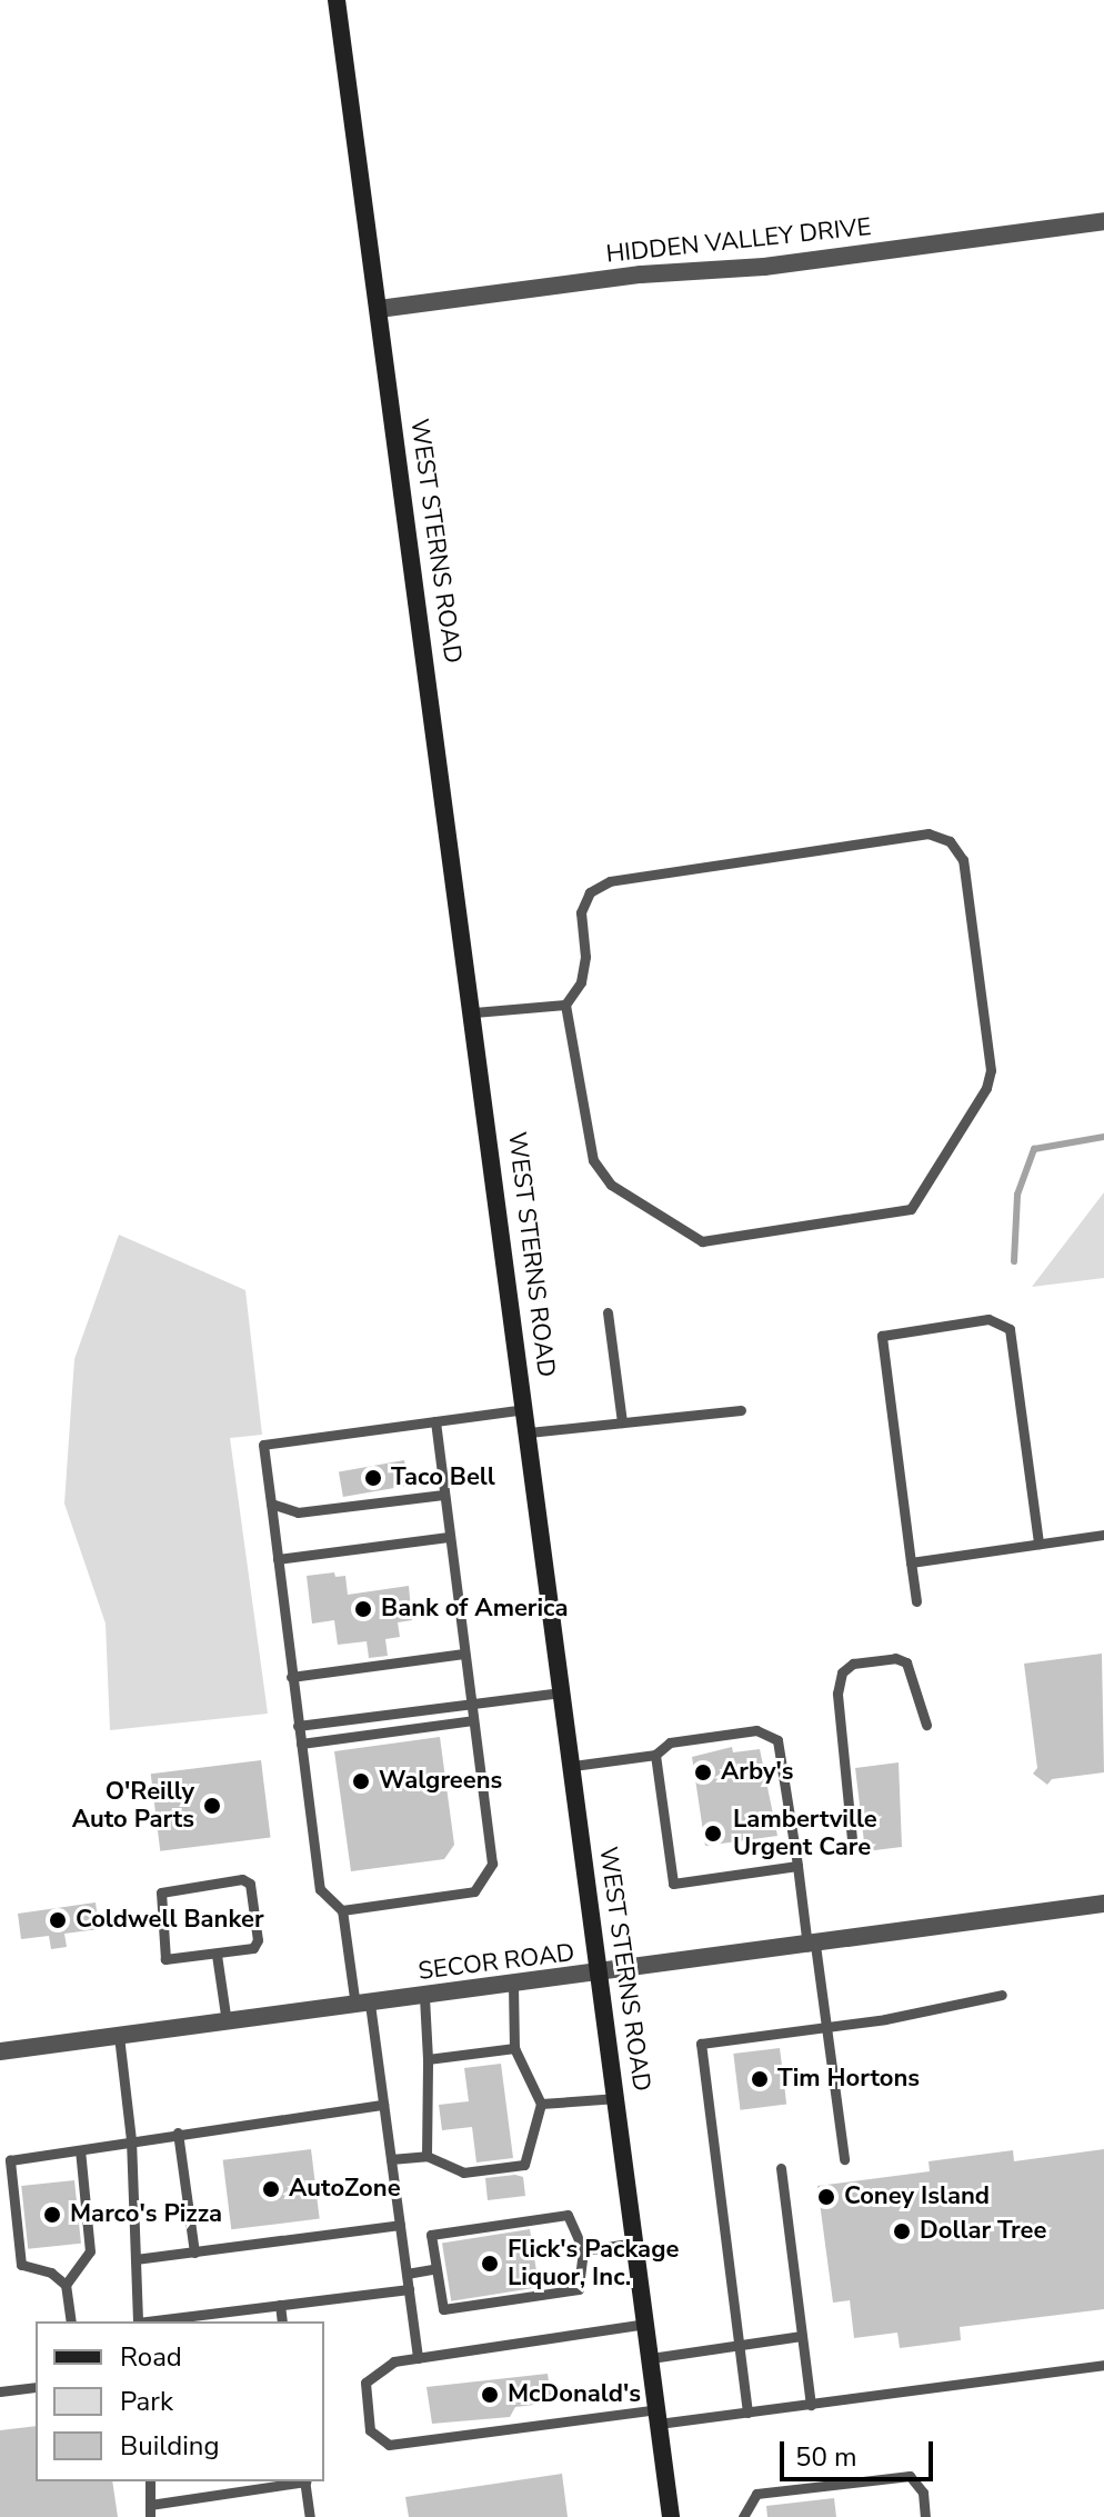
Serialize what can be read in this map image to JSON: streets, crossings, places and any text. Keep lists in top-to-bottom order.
{
  "streets": {
    "main road": ["WEST STERNS ROAD"],
    "street": ["HIDDEN VALLEY DRIVE", "SECOR ROAD"]
  },
  "crossings": [
    ["HIDDEN VALLEY DRIVE", "WEST STERNS ROAD"],
    ["WEST STERNS ROAD", "SECOR ROAD"]
  ],
  "places": [
    "Taco Bell",
    "Bank of America",
    "Arby's",
    "Walgreens",
    "O'Reilly Auto Parts",
    "Lambertville Urgent Care",
    "Coldwell Banker",
    "Tim Hortons",
    "AutoZone",
    "Coney Island",
    "Marco's Pizza",
    "Dollar Tree",
    "Flick's Package Liquor, Inc.",
    "McDonald's"
  ],
  "legend": ["Road", "Park", "Building"],
  "scale_bar": "50 m"
}
